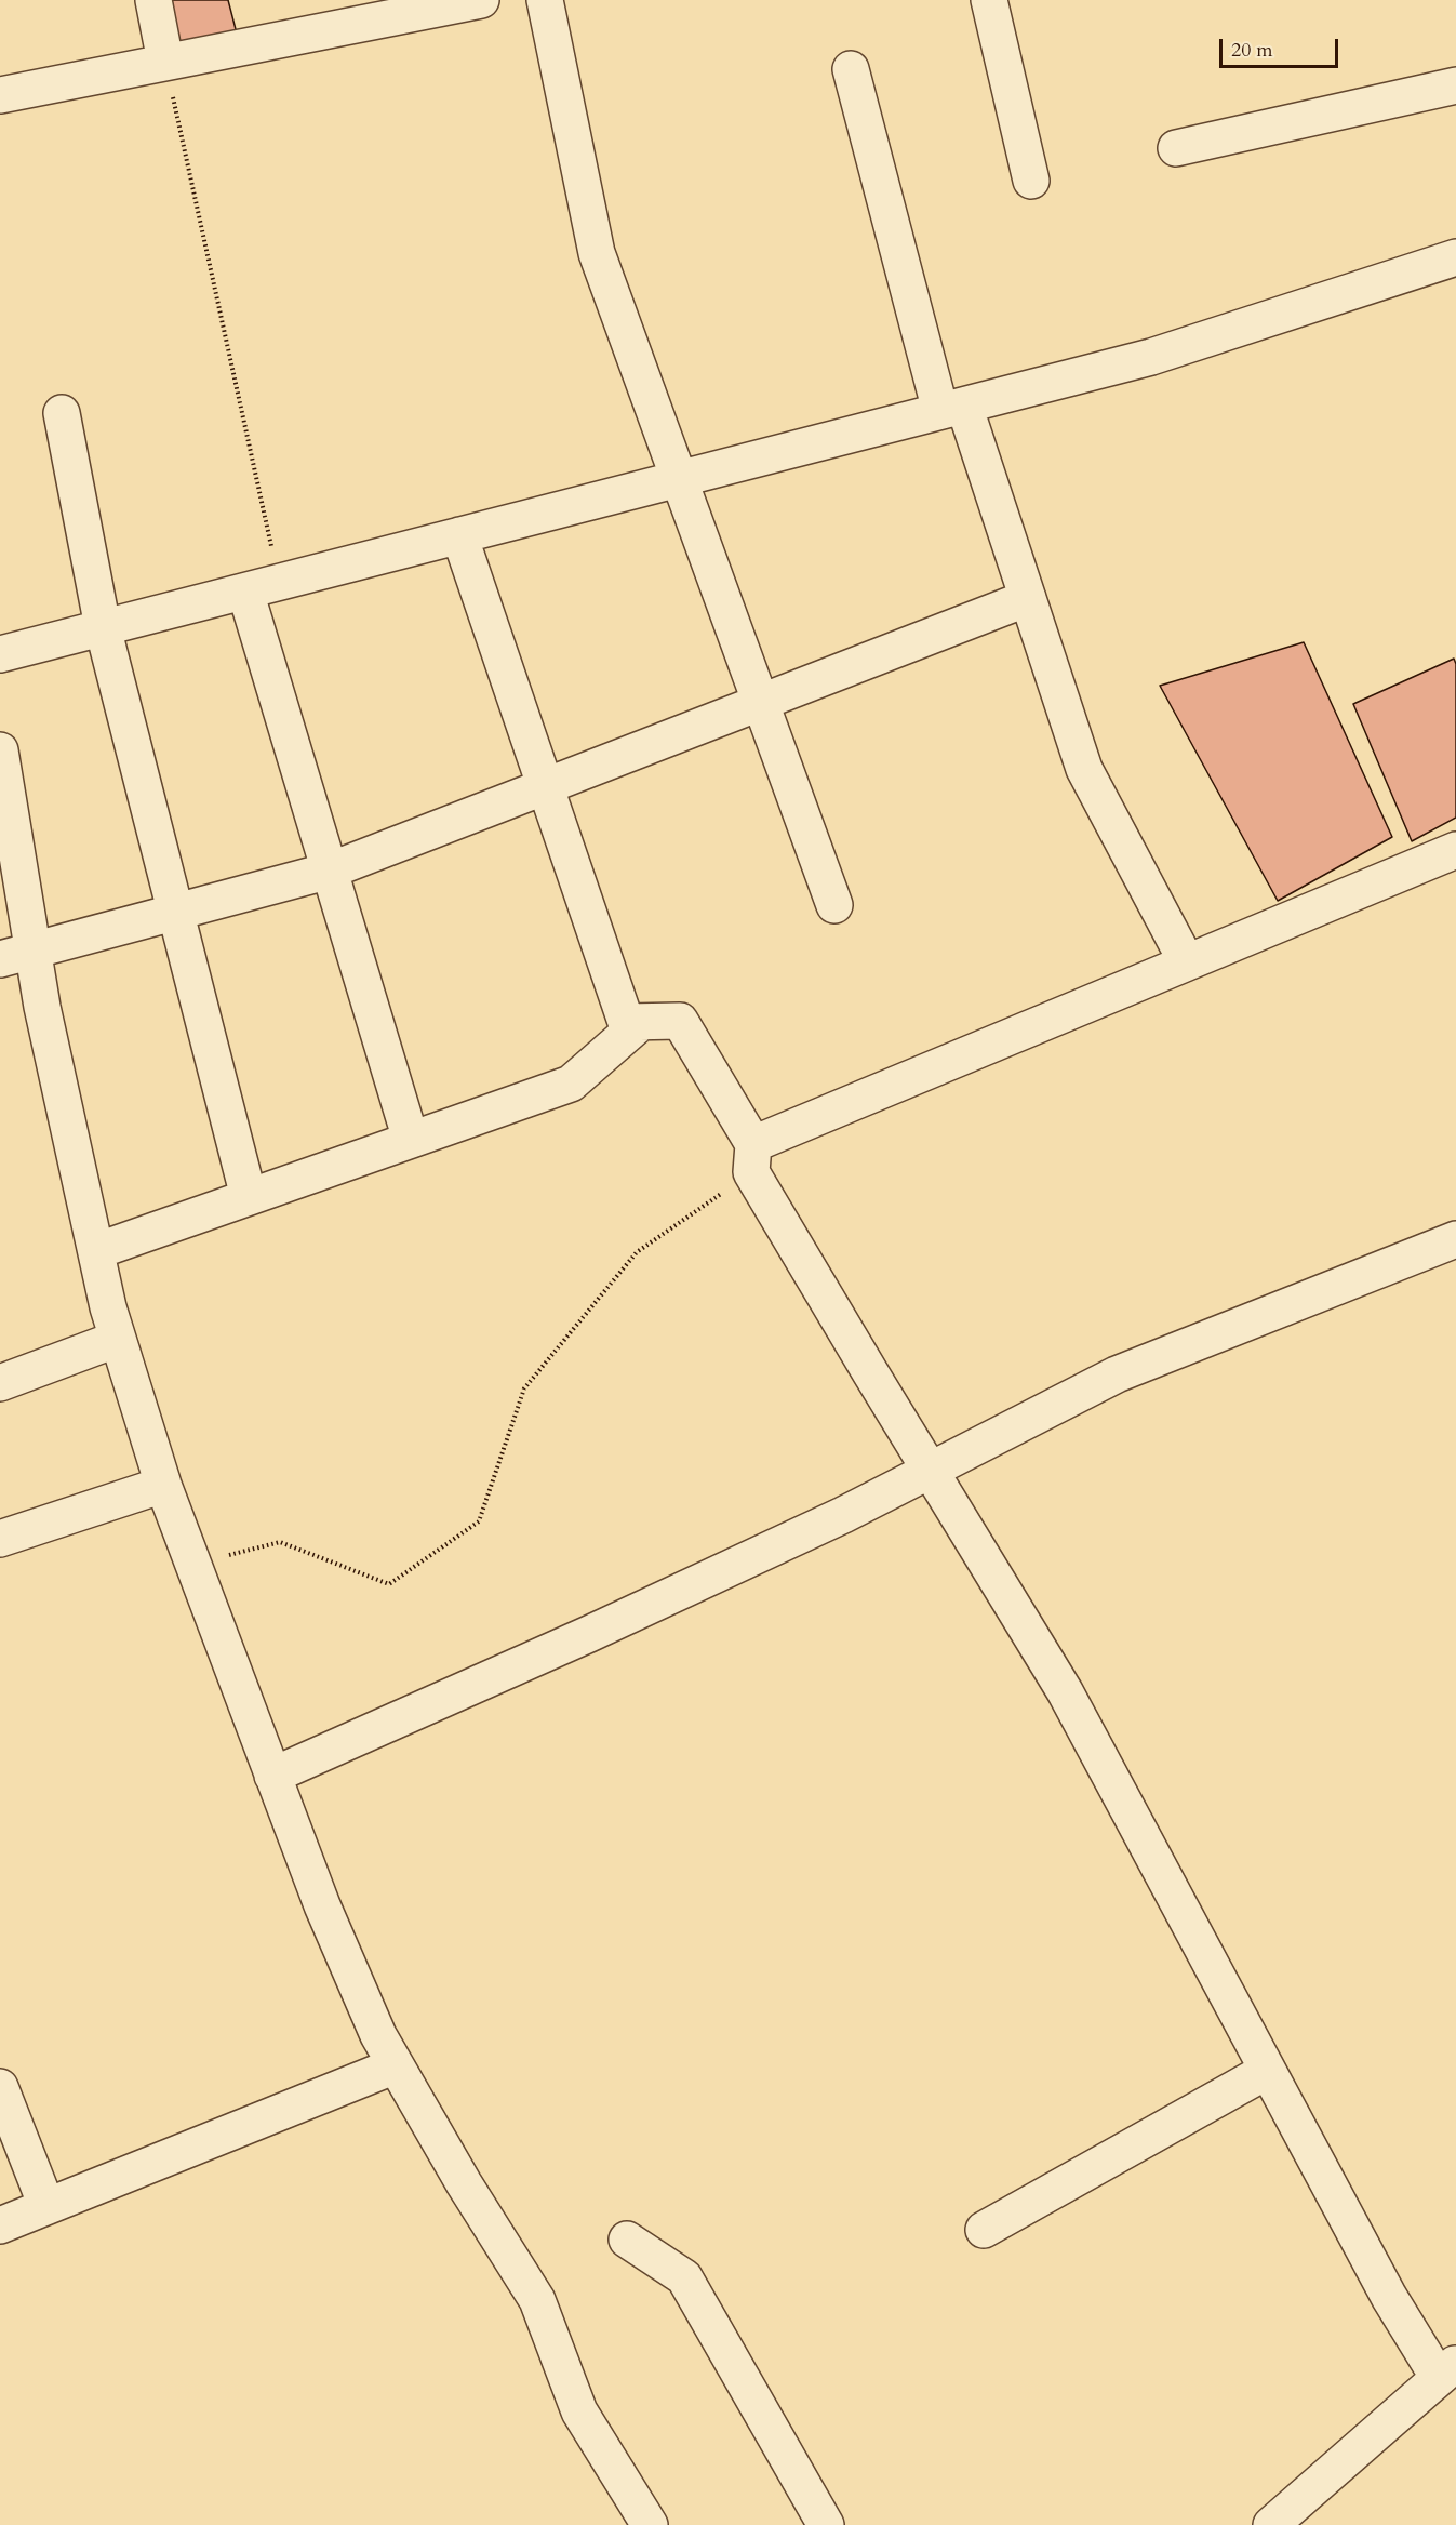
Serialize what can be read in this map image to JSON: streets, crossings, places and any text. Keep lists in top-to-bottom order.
{
  "scale_bar": "20 m"
}
